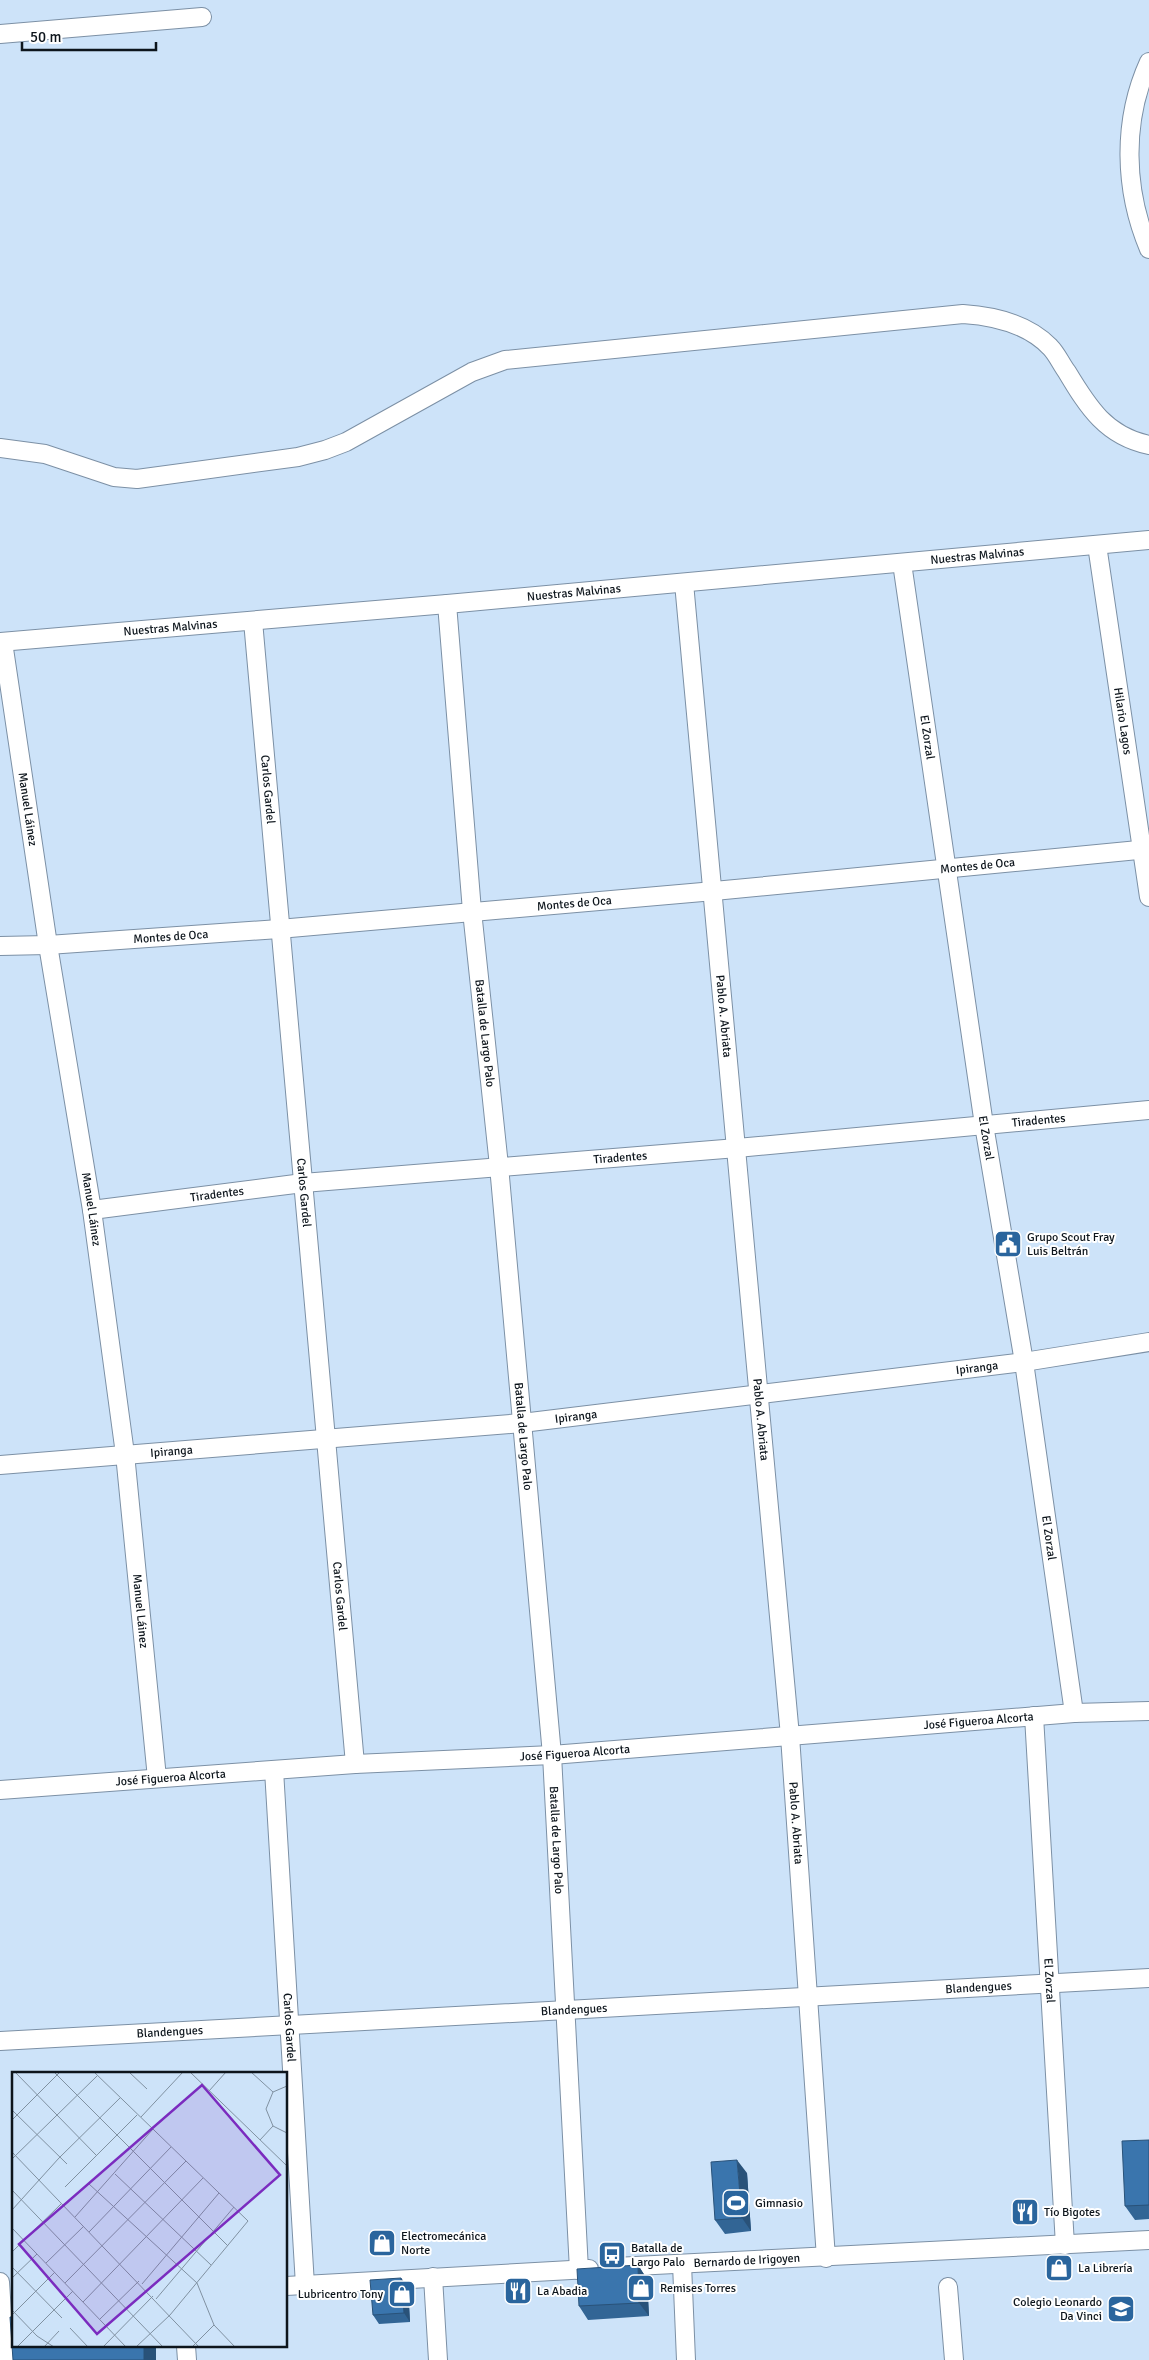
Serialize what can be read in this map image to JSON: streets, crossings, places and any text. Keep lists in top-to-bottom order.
{
  "streets": {
    "street": [
      "Nuestras Malvinas",
      "Hilario Lagos",
      "El Zorzal",
      "Carlos Gardel",
      "Manuel Láinez",
      "Montes de Oca",
      "Pablo A. Abriata",
      "Batalla de Largo Palo",
      "Tiradentes",
      "Ipiranga",
      "José Figueroa Alcorta",
      "Blandengues",
      "Bernardo de Irigoyen"
    ]
  },
  "crossings": [
    ["Nuestras Malvinas", "Hilario Lagos"],
    ["Nuestras Malvinas", "El Zorzal"],
    ["Nuestras Malvinas", "Carlos Gardel"],
    ["Nuestras Malvinas", "Manuel Láinez"],
    ["Nuestras Malvinas", "Pablo A. Abriata"],
    ["Nuestras Malvinas", "Batalla de Largo Palo"],
    ["Hilario Lagos", "Montes de Oca"],
    ["El Zorzal", "Montes de Oca"],
    ["El Zorzal", "Tiradentes"],
    ["El Zorzal", "Ipiranga"],
    ["El Zorzal", "José Figueroa Alcorta"],
    ["El Zorzal", "Blandengues"],
    ["El Zorzal", "Bernardo de Irigoyen"],
    ["Carlos Gardel", "Montes de Oca"],
    ["Carlos Gardel", "Tiradentes"],
    ["Carlos Gardel", "Ipiranga"],
    ["Carlos Gardel", "José Figueroa Alcorta"],
    ["Carlos Gardel", "Blandengues"],
    ["Carlos Gardel", "Bernardo de Irigoyen"],
    ["Manuel Láinez", "Montes de Oca"],
    ["Manuel Láinez", "Tiradentes"],
    ["Manuel Láinez", "Ipiranga"],
    ["Manuel Láinez", "José Figueroa Alcorta"],
    ["Montes de Oca", "Pablo A. Abriata"],
    ["Montes de Oca", "Batalla de Largo Palo"],
    ["Pablo A. Abriata", "Tiradentes"],
    ["Pablo A. Abriata", "Ipiranga"],
    ["Pablo A. Abriata", "José Figueroa Alcorta"],
    ["Pablo A. Abriata", "Blandengues"],
    ["Pablo A. Abriata", "Bernardo de Irigoyen"],
    ["Batalla de Largo Palo", "Tiradentes"],
    ["Batalla de Largo Palo", "Ipiranga"],
    ["Batalla de Largo Palo", "José Figueroa Alcorta"],
    ["Batalla de Largo Palo", "Blandengues"],
    ["Batalla de Largo Palo", "Bernardo de Irigoyen"]
  ],
  "places": {
    "public building": ["Grupo Scout Fray Luis Beltrán"],
    "sports": ["Gimnasio"],
    "restaurant": ["Tío Bigotes", "La Abadia"],
    "shop": [
      "Electromecánica Norte",
      "La Librería",
      "Remises Torres",
      "Lubricentro Tony"
    ],
    "bus stop": ["Batalla de Largo Palo"],
    "school or university": ["Colegio Leonardo Da Vinci"]
  },
  "scale_bar": "50 m"
}
